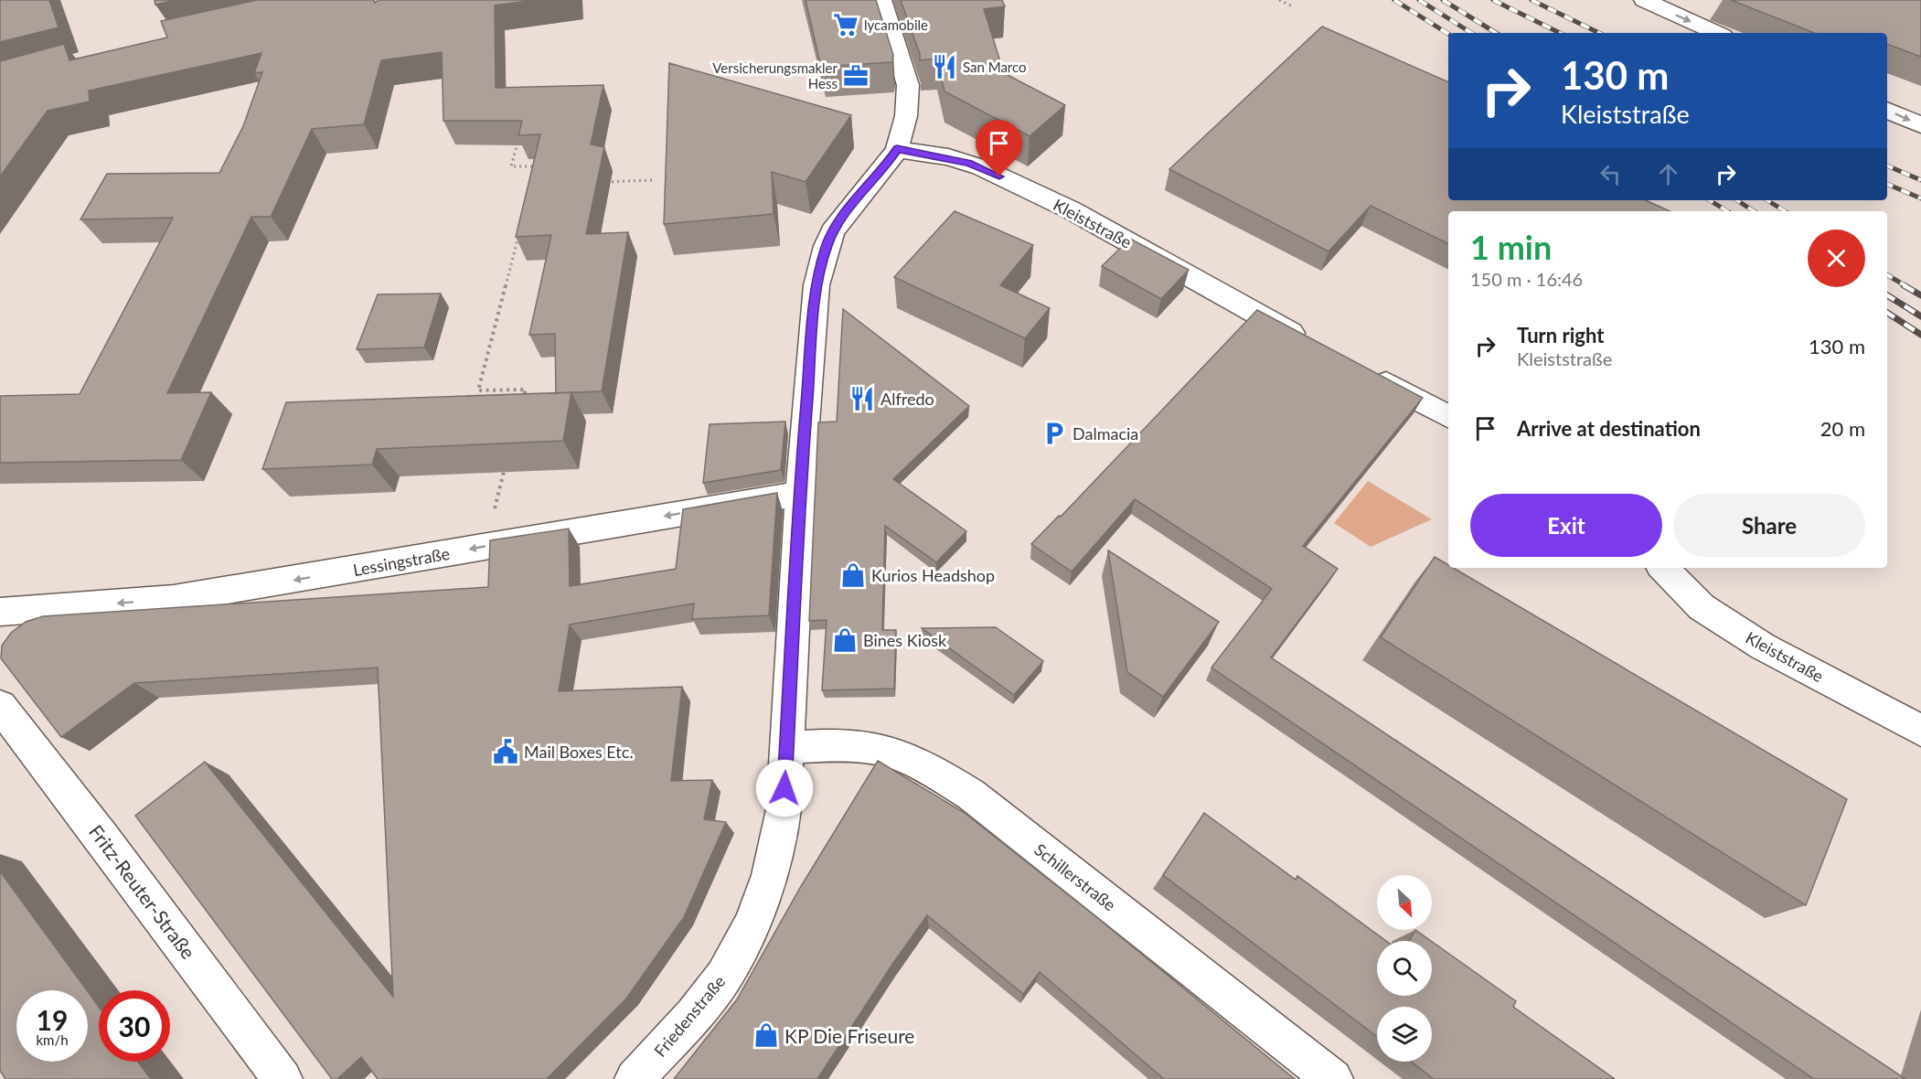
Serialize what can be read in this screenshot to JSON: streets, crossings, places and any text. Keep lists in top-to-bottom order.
{
  "streets": {
    "street": [
      "Kleiststraße",
      "Lessingstraße",
      "Schillerstraße",
      "Fritz-Reuter-Straße",
      "Friedenstraße"
    ]
  },
  "crossings": [
    ["Kleiststraße", "Friedenstraße"],
    ["Lessingstraße", "Friedenstraße"],
    ["Schillerstraße", "Friedenstraße"]
  ],
  "one_way": ["Lessingstraße"],
  "places": {
    "supermarket": ["lycamobile"],
    "restaurant": ["San Marco", "Alfredo"],
    "office": ["Versicherungsmakler Hess"],
    "parking": ["Dalmacia"],
    "shop": ["Kurios Headshop", "Bines Kiosk", "KP Die Friseure"],
    "public building": ["Mail Boxes Etc."]
  },
  "north": "bottom right",
  "page": {
    "turn": ["130 m", "Kleiststraße"],
    "heading": ["1 min", "150 m · 16:46"],
    "list": [
      {
        "name": "Turn right",
        "note": "Kleiststraße",
        "value": "130 m"
      },
      {
        "name": "Arrive at destination",
        "value": "20 m"
      }
    ],
    "buttons": ["Exit", "Share"],
    "speed": "19 km/h",
    "limit": "30"
  }
}
